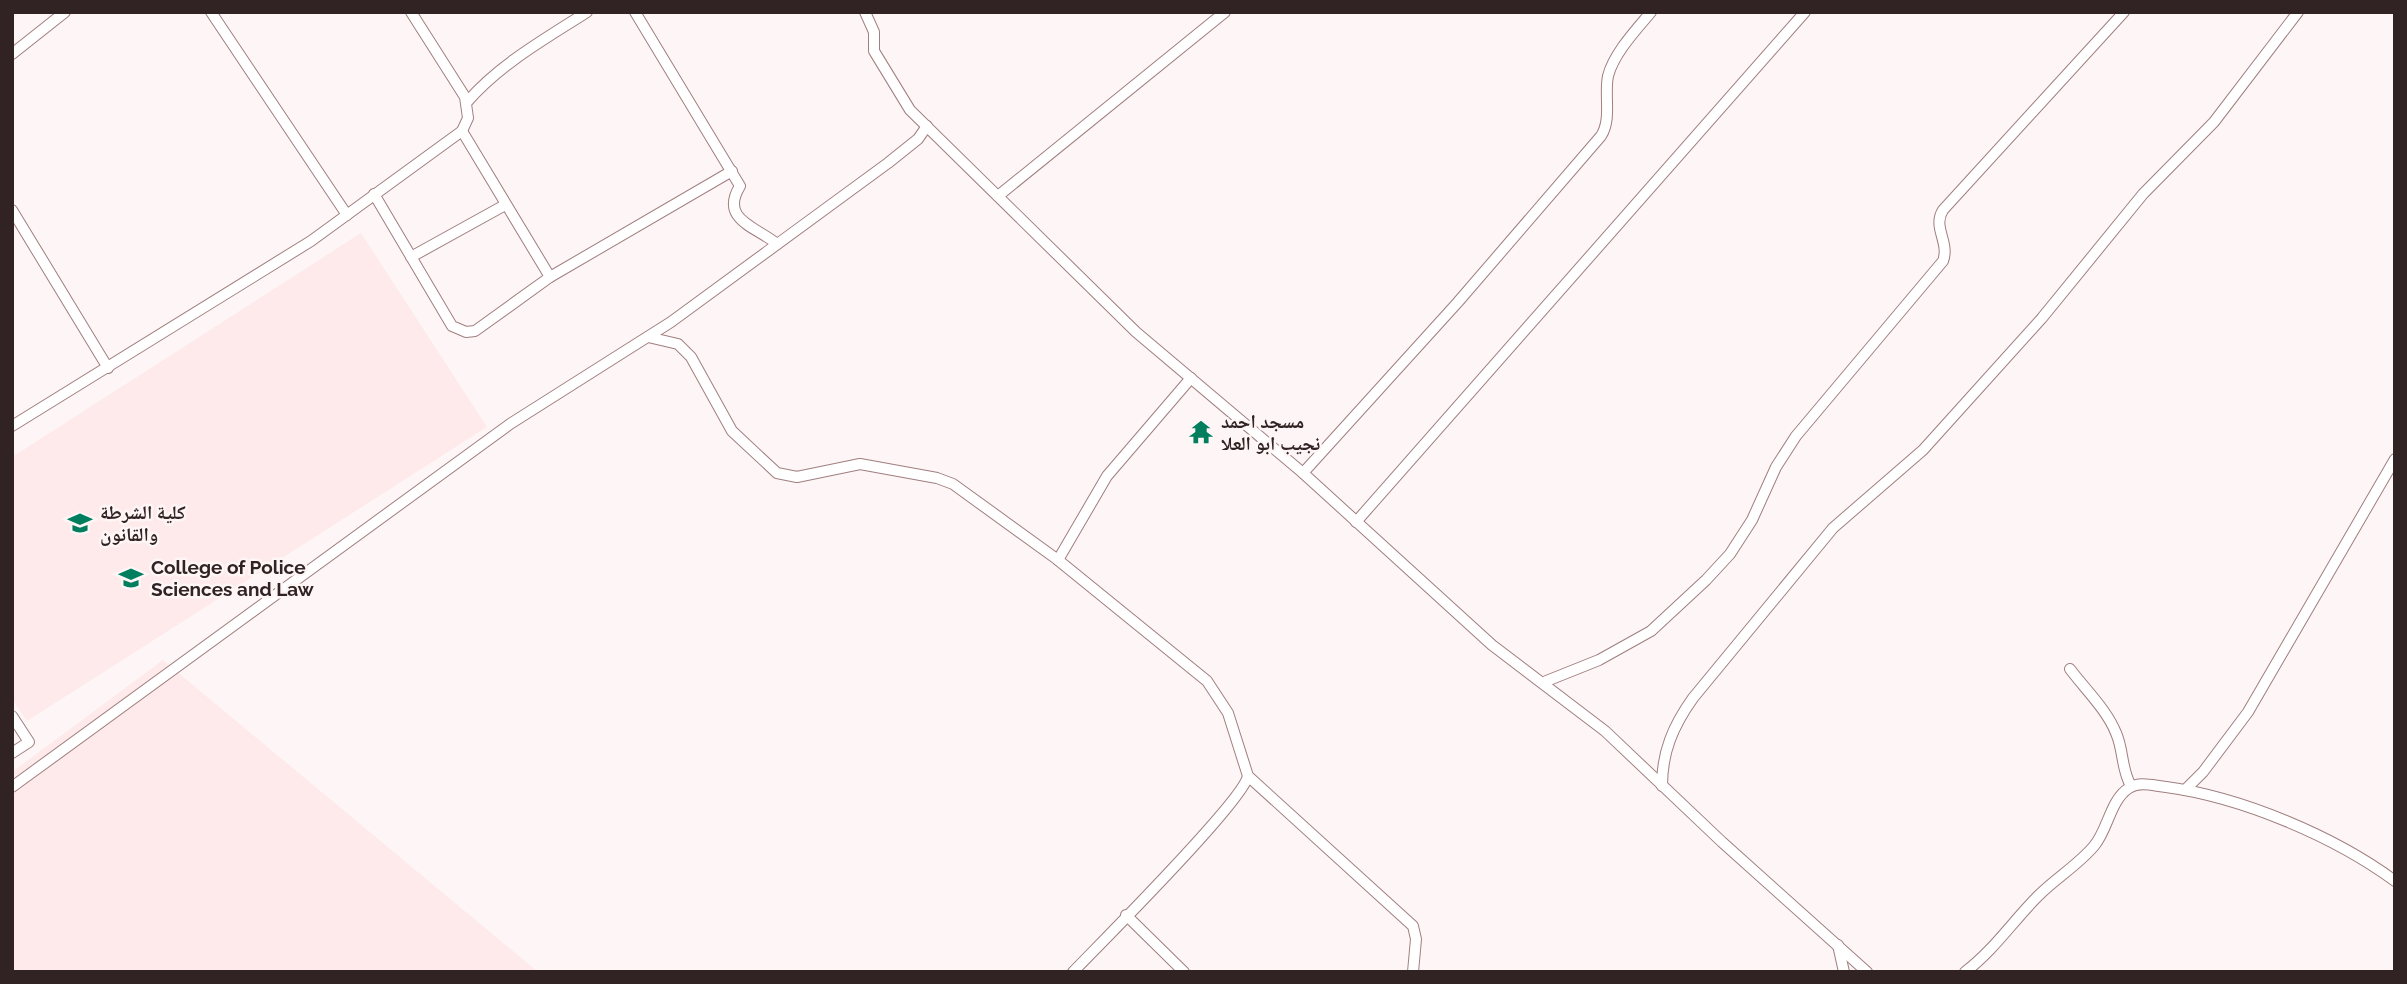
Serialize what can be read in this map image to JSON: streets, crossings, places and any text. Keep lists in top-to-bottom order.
{
  "places": {
    "temple": ["مسجد احمد نجيب ابو العلا"],
    "school or university": ["كلية الشرطة والقانون", "College of Police Sciences and Law"]
  }
}
